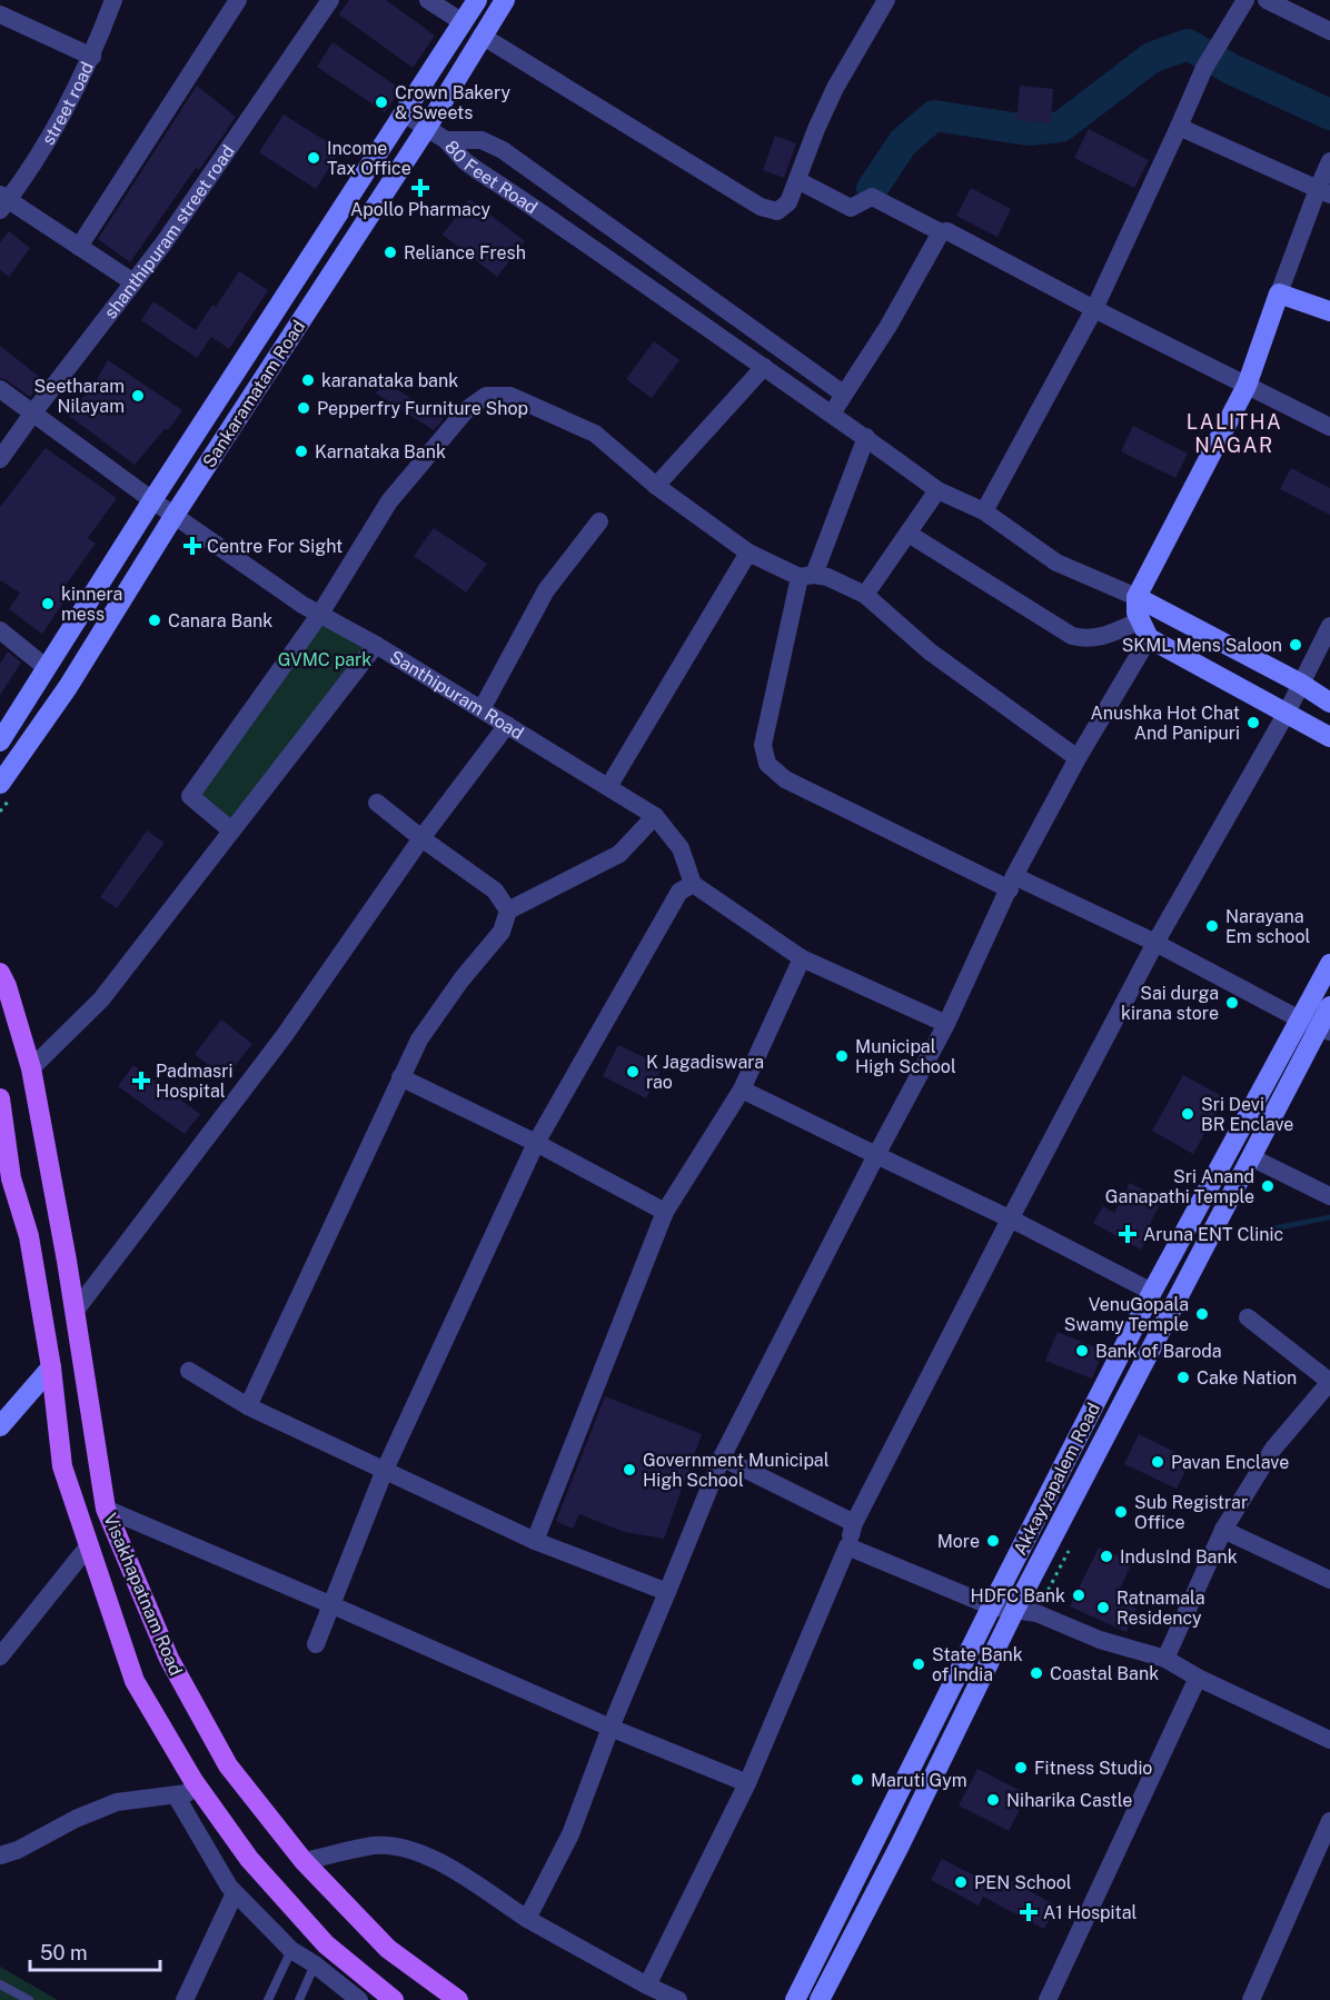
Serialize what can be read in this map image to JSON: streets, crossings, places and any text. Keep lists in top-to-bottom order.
{
  "streets": {
    "main road": ["Sankaramatam Road", "Akkayyapalem Road", "Visakhapatnam Road"],
    "street": [
      "street road",
      "80 Feet Road",
      "shanthipuram street road",
      "Santhipuram Road"
    ]
  },
  "crossings": [
    ["street road", "shanthipuram street road"],
    ["shanthipuram street road", "Santhipuram Road"],
    ["Sankaramatam Road", "Santhipuram Road"]
  ],
  "districts": ["LALITHA NAGAR"],
  "parks": ["GVMC park"],
  "places": {
    "other": [
      "Crown Bakery & Sweets",
      "Income Tax Office",
      "Reliance Fresh",
      "karanataka bank",
      "Seetharam Nilayam",
      "Pepperfry Furniture Shop",
      "Karnataka Bank",
      "kinnera mess",
      "Canara Bank",
      "SKML Mens Saloon",
      "Anushka Hot Chat And Panipuri",
      "Narayana Em school",
      "Sai durga kirana store",
      "Municipal High School",
      "K Jagadiswara rao",
      "Sri Devi BR Enclave",
      "Sri Anand Ganapathi Temple",
      "VenuGopala Swamy Temple",
      "Bank of Baroda",
      "Cake Nation",
      "Pavan Enclave",
      "Government Municipal High School",
      "Sub Registrar Office",
      "More",
      "IndusInd Bank",
      "HDFC Bank",
      "Ratnamala Residency",
      "State Bank of India",
      "Coastal Bank",
      "Fitness Studio",
      "Maruti Gym",
      "Niharika Castle",
      "PEN School"
    ],
    "health": [
      "Apollo Pharmacy",
      "Centre For Sight",
      "Padmasri Hospital",
      "Aruna ENT Clinic",
      "A1 Hospital"
    ]
  },
  "scale_bar": "50 m"
}
